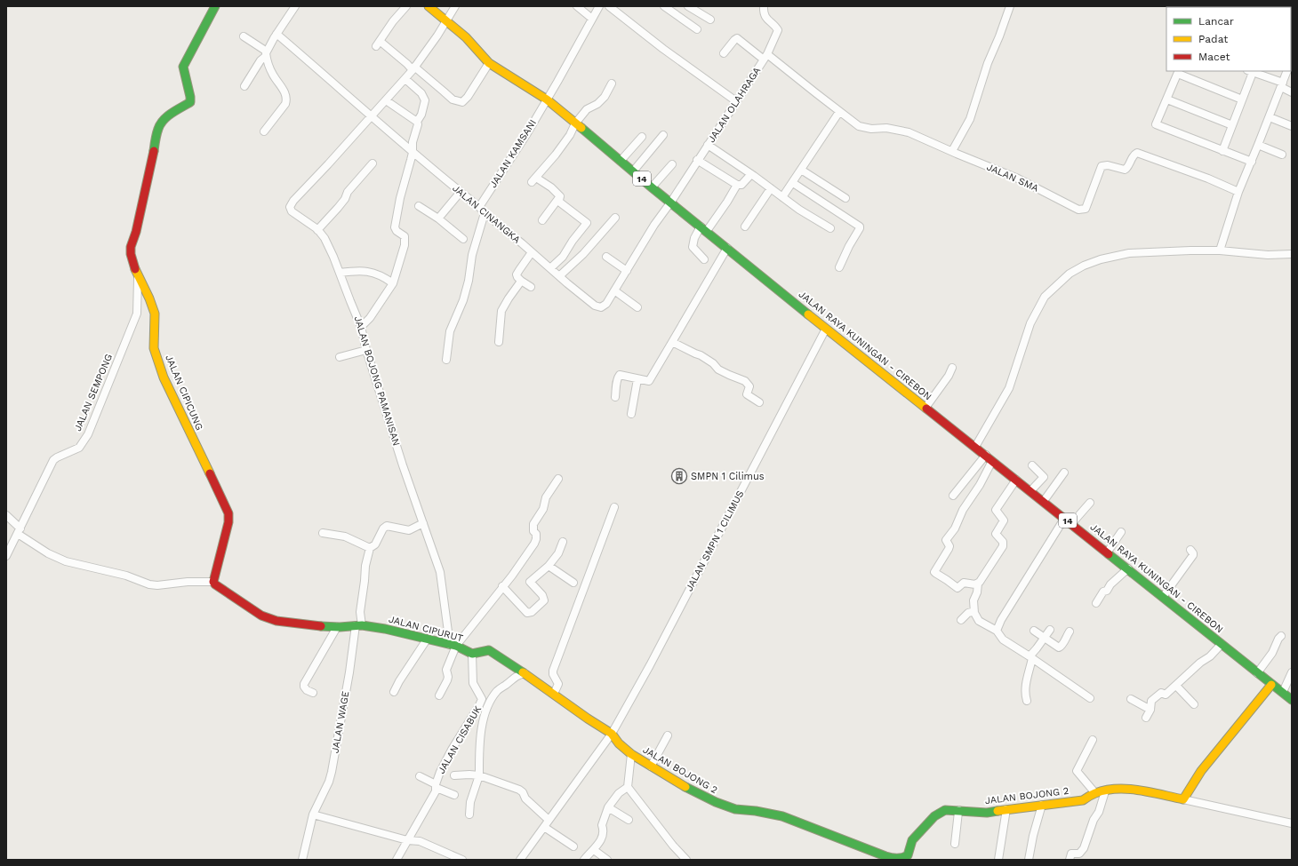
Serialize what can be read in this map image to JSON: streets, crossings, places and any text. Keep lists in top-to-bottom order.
{
  "streets": {
    "main road": [
      "14",
      "JALAN RAYA KUNINGAN - CIREBON",
      "JALAN CIPICUNG",
      "JALAN CIPURUT",
      "JALAN BOJONG 2"
    ],
    "street": [
      "JALAN OLAHRAGA",
      "JALAN KAMSANI",
      "JALAN SMA",
      "JALAN CINANGKA",
      "JALAN BOJONG PAMANISAN",
      "JALAN SEMPONG",
      "JALAN SMPN 1 CILIMUS",
      "JALAN WAGE",
      "JALAN CISABUK"
    ]
  },
  "crossings": [
    ["JALAN OLAHRAGA", "JALAN SMA"],
    ["JALAN OLAHRAGA", "JALAN CINANGKA"],
    ["JALAN OLAHRAGA", "JALAN RAYA KUNINGAN - CIREBON"],
    ["JALAN KAMSANI", "JALAN CINANGKA"],
    ["JALAN KAMSANI", "JALAN RAYA KUNINGAN - CIREBON"],
    ["JALAN CINANGKA", "JALAN RAYA KUNINGAN - CIREBON"],
    ["JALAN CINANGKA", "JALAN BOJONG PAMANISAN"],
    ["JALAN RAYA KUNINGAN - CIREBON", "JALAN BOJONG PAMANISAN"],
    ["JALAN RAYA KUNINGAN - CIREBON", "JALAN SMPN 1 CILIMUS"],
    ["JALAN BOJONG PAMANISAN", "JALAN CIPURUT"],
    ["JALAN SEMPONG", "JALAN CIPICUNG"],
    ["JALAN CIPICUNG", "JALAN CIPURUT"],
    ["JALAN SMPN 1 CILIMUS", "JALAN BOJONG 2"],
    ["JALAN CIPURUT", "JALAN WAGE"],
    ["JALAN CIPURUT", "JALAN CISABUK"]
  ],
  "places": {
    "building": ["SMPN 1 Cilimus"]
  },
  "legend": ["Lancar", "Padat", "Macet"]
}
